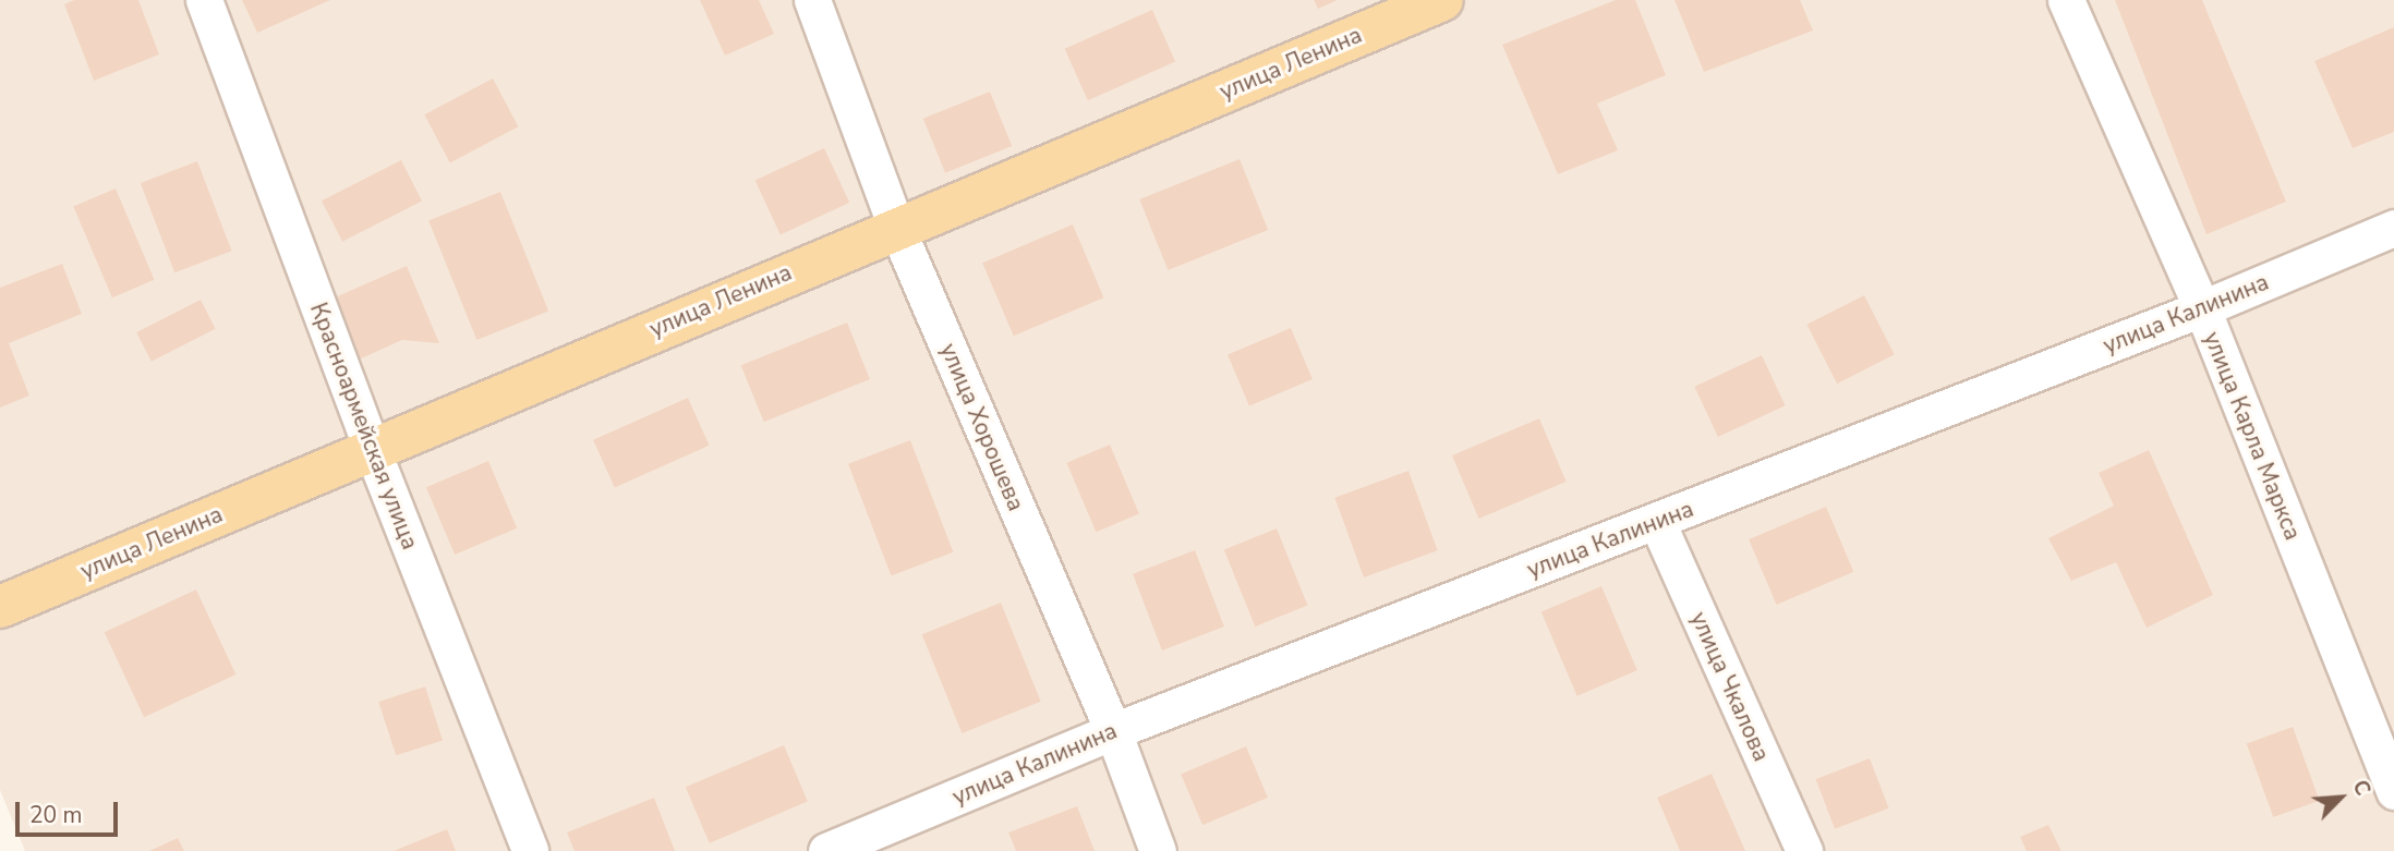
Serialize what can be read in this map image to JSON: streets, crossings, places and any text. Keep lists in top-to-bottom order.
{
  "streets": {
    "main road": ["улица Ленина"],
    "street": [
      "улица Калинина",
      "Красноармейская улица",
      "улица Хорошева",
      "улица Карла Маркса",
      "улица Чкалова"
    ]
  },
  "crossings": [
    ["улица Ленина", "Красноармейская улица"],
    ["улица Ленина", "улица Хорошева"],
    ["улица Калинина", "улица Хорошева"],
    ["улица Калинина", "улица Карла Маркса"],
    ["улица Калинина", "улица Чкалова"]
  ],
  "scale_bar": "20 m",
  "north": "top right"
}
